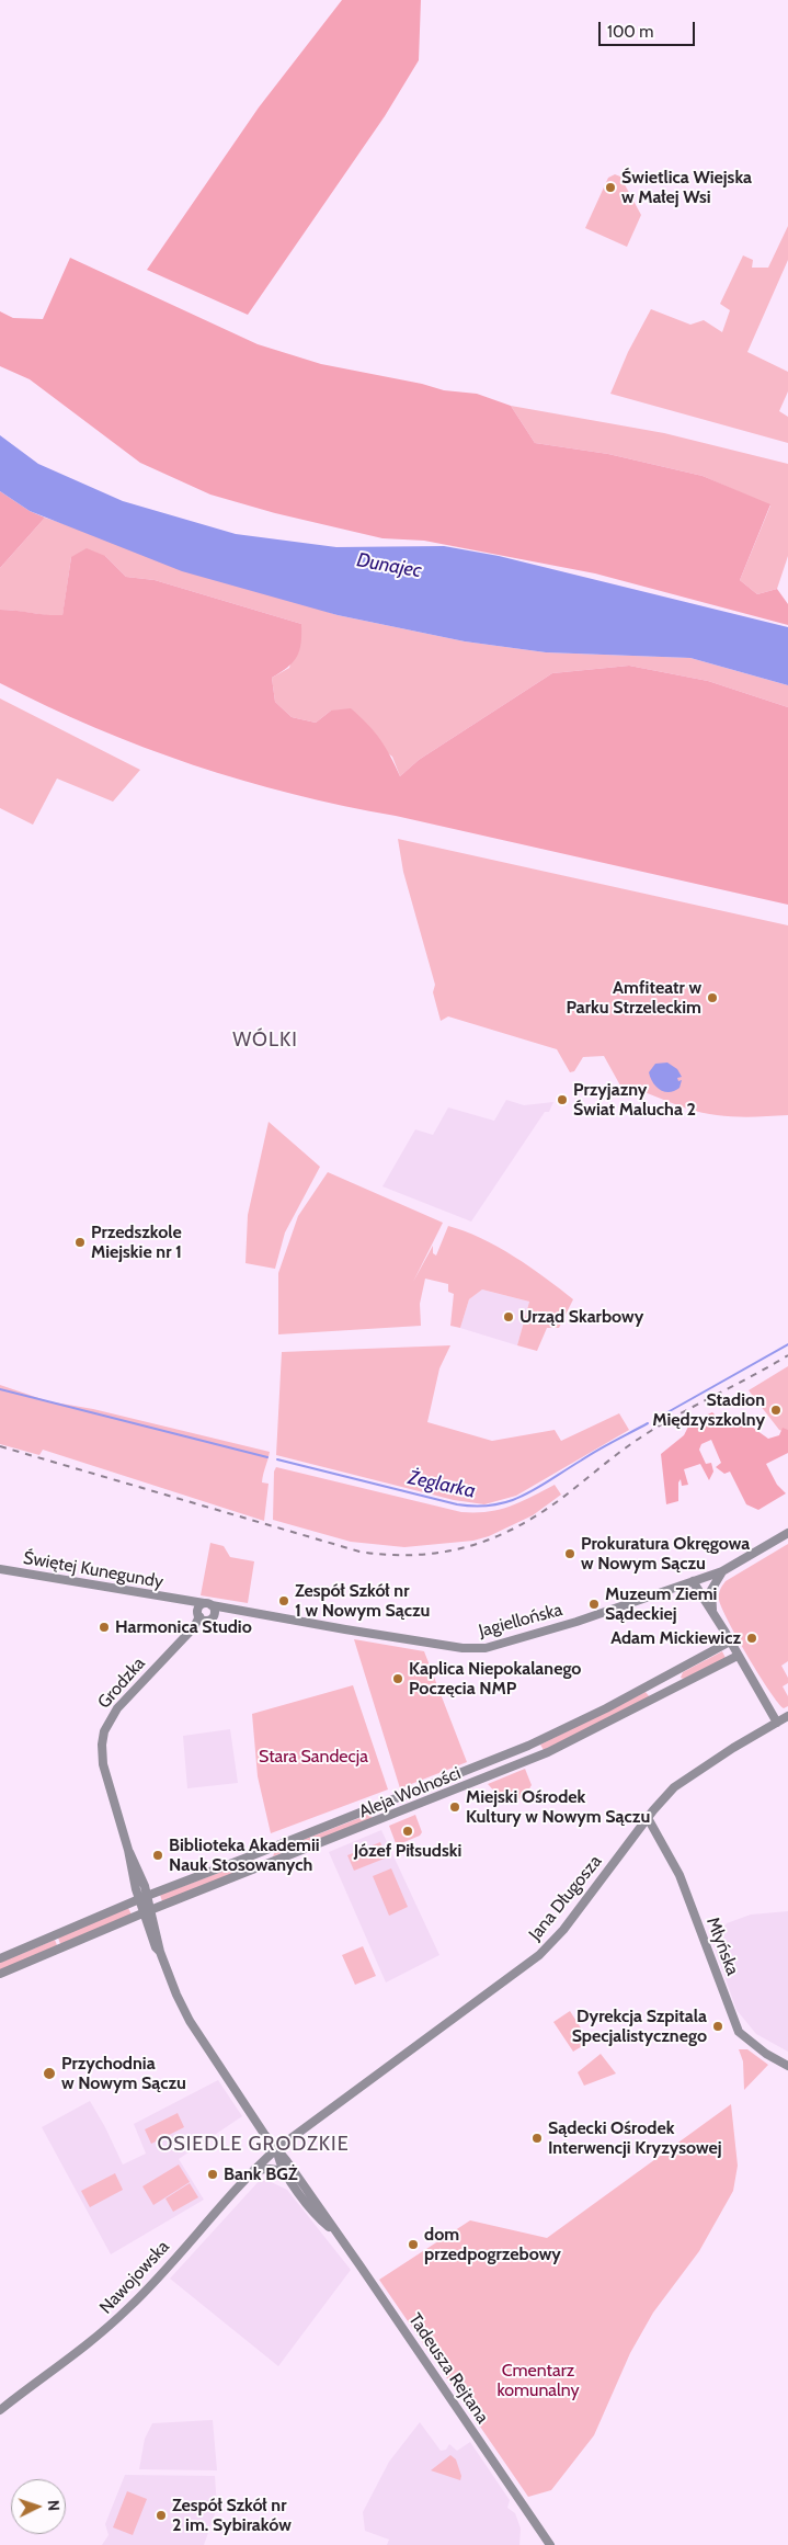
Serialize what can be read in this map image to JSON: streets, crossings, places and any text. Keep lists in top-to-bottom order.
{
  "streets": {
    "street": [
      "Świętej Kunegundy",
      "Jagiellońska",
      "Grodzka",
      "Aleja Wolności",
      "Jana Długosza",
      "Młyńska",
      "Nawojowska",
      "Tadeusza Rejtana"
    ]
  },
  "crossings": [
    ["Świętej Kunegundy", "Jagiellońska"],
    ["Świętej Kunegundy", "Grodzka"],
    ["Jagiellońska", "Grodzka"],
    ["Grodzka", "Aleja Wolności"],
    ["Grodzka", "Jana Długosza"],
    ["Grodzka", "Nawojowska"],
    ["Grodzka", "Tadeusza Rejtana"],
    ["Jana Długosza", "Młyńska"],
    ["Jana Długosza", "Nawojowska"],
    ["Jana Długosza", "Tadeusza Rejtana"],
    ["Nawojowska", "Tadeusza Rejtana"]
  ],
  "districts": ["WÓLKI", "OSIEDLE GRODZKIE"],
  "water": ["Dunajec", "Żeglarka"],
  "parks": ["Stara Sandecja", "Cmentarz komunalny"],
  "places": [
    "Świetlica Wiejska w Małej Wsi",
    "Amfiteatr w Parku Strzeleckim",
    "Przyjazny Świat Malucha 2",
    "Przedszkole Miejskie nr 1",
    "Urząd Skarbowy",
    "Stadion Międzyszkolny",
    "Prokuratura Okręgowa w Nowym Sączu",
    "Zespół Szkół nr 1 w Nowym Sączu",
    "Muzeum Ziemi Sądeckiej",
    "Harmonica Studio",
    "Adam Mickiewicz",
    "Kaplica Niepokalanego Poczęcia NMP",
    "Miejski Ośrodek Kultury w Nowym Sączu",
    "Józef Piłsudski",
    "Biblioteka Akademii Nauk Stosowanych",
    "Dyrekcja Szpitala Specjalistycznego",
    "Przychodnia w Nowym Sączu",
    "Sądecki Ośrodek Interwencji Kryzysowej",
    "Bank BGŻ",
    "dom przedpogrzebowy",
    "Zespół Szkół nr 2 im. Sybiraków"
  ],
  "scale_bar": "100 m",
  "north": "right"
}
